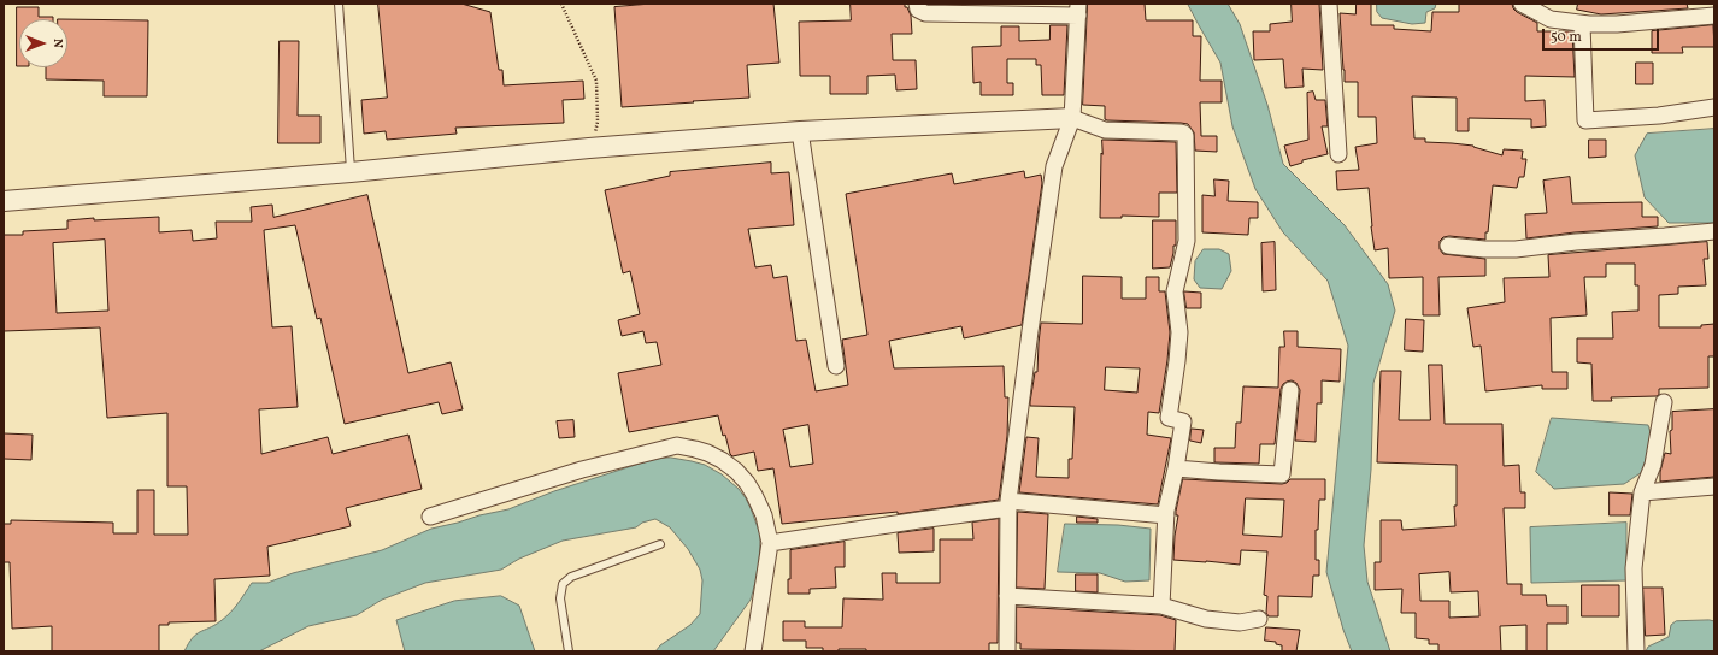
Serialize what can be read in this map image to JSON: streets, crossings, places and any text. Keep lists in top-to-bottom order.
{
  "scale_bar": "50 m",
  "north": "right"
}
